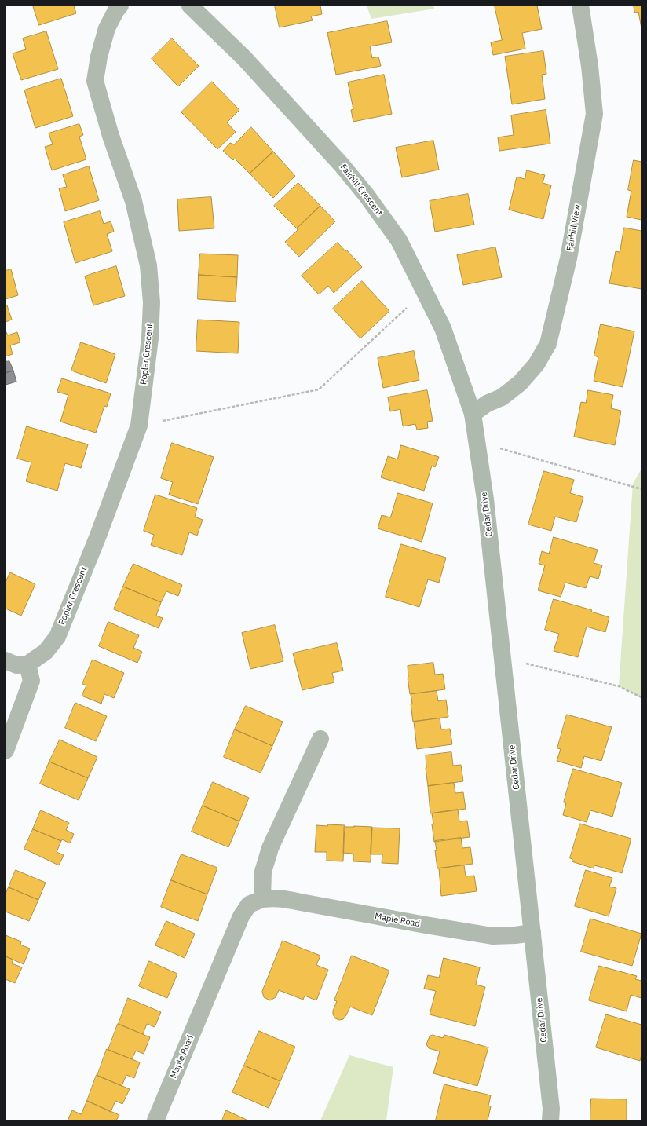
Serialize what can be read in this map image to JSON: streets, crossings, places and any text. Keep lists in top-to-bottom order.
{
  "streets": {
    "street": [
      "Fairhill Crescent",
      "Fairhill View",
      "Poplar Crescent",
      "Cedar Drive",
      "Maple Road"
    ]
  },
  "crossings": [
    ["Fairhill Crescent", "Fairhill View"],
    ["Fairhill Crescent", "Cedar Drive"],
    ["Fairhill View", "Cedar Drive"],
    ["Cedar Drive", "Maple Road"]
  ]
}
